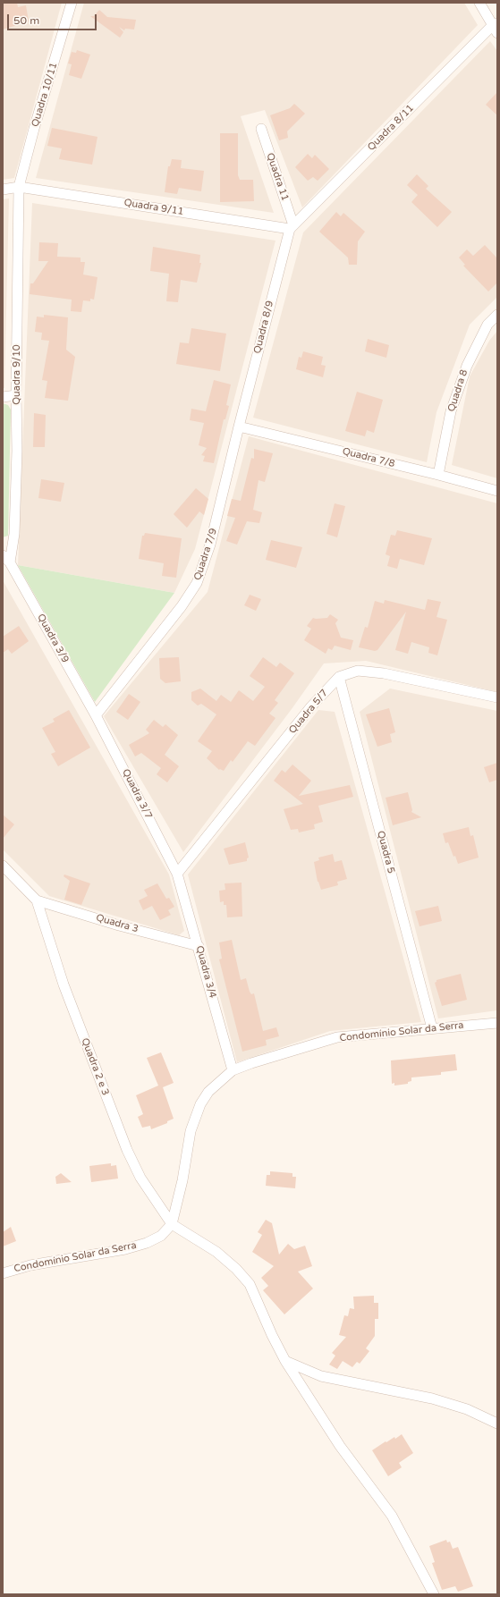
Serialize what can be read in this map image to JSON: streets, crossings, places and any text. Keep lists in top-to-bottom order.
{
  "streets": {
    "street": [
      "Quadra 10/11",
      "Quadra 8/11",
      "Quadra 11",
      "Quadra 9/11",
      "Quadra 8/9",
      "Quadra 9/10",
      "Quadra 8",
      "Quadra 7/8",
      "Quadra 7/9",
      "Quadra 3/9",
      "Quadra 5/7",
      "Quadra 3/7",
      "Quadra 5",
      "Quadra 3",
      "Quadra 3/4",
      "Condomínio Solar da Serra",
      "Quadra 2 e 3"
    ]
  },
  "crossings": [
    ["Quadra 10/11", "Quadra 9/11"],
    ["Quadra 10/11", "Quadra 9/10"],
    ["Quadra 8/11", "Quadra 11"],
    ["Quadra 8/11", "Quadra 9/11"],
    ["Quadra 8/11", "Quadra 8/9"],
    ["Quadra 11", "Quadra 9/11"],
    ["Quadra 11", "Quadra 8/9"],
    ["Quadra 9/11", "Quadra 8/9"],
    ["Quadra 9/11", "Quadra 9/10"],
    ["Quadra 8/9", "Quadra 7/8"],
    ["Quadra 8/9", "Quadra 7/9"],
    ["Quadra 9/10", "Quadra 3/9"],
    ["Quadra 8", "Quadra 7/8"],
    ["Quadra 7/8", "Quadra 7/9"],
    ["Quadra 7/9", "Quadra 3/9"],
    ["Quadra 7/9", "Quadra 3/7"],
    ["Quadra 3/9", "Quadra 3/7"],
    ["Quadra 5/7", "Quadra 3/7"],
    ["Quadra 5/7", "Quadra 5"],
    ["Quadra 5/7", "Quadra 3/4"],
    ["Quadra 3/7", "Quadra 3/4"],
    ["Quadra 5", "Condomínio Solar da Serra"],
    ["Quadra 3", "Quadra 3/4"],
    ["Quadra 3", "Quadra 2 e 3"],
    ["Quadra 3/4", "Condomínio Solar da Serra"],
    ["Condomínio Solar da Serra", "Quadra 2 e 3"]
  ],
  "scale_bar": "50 m"
}
